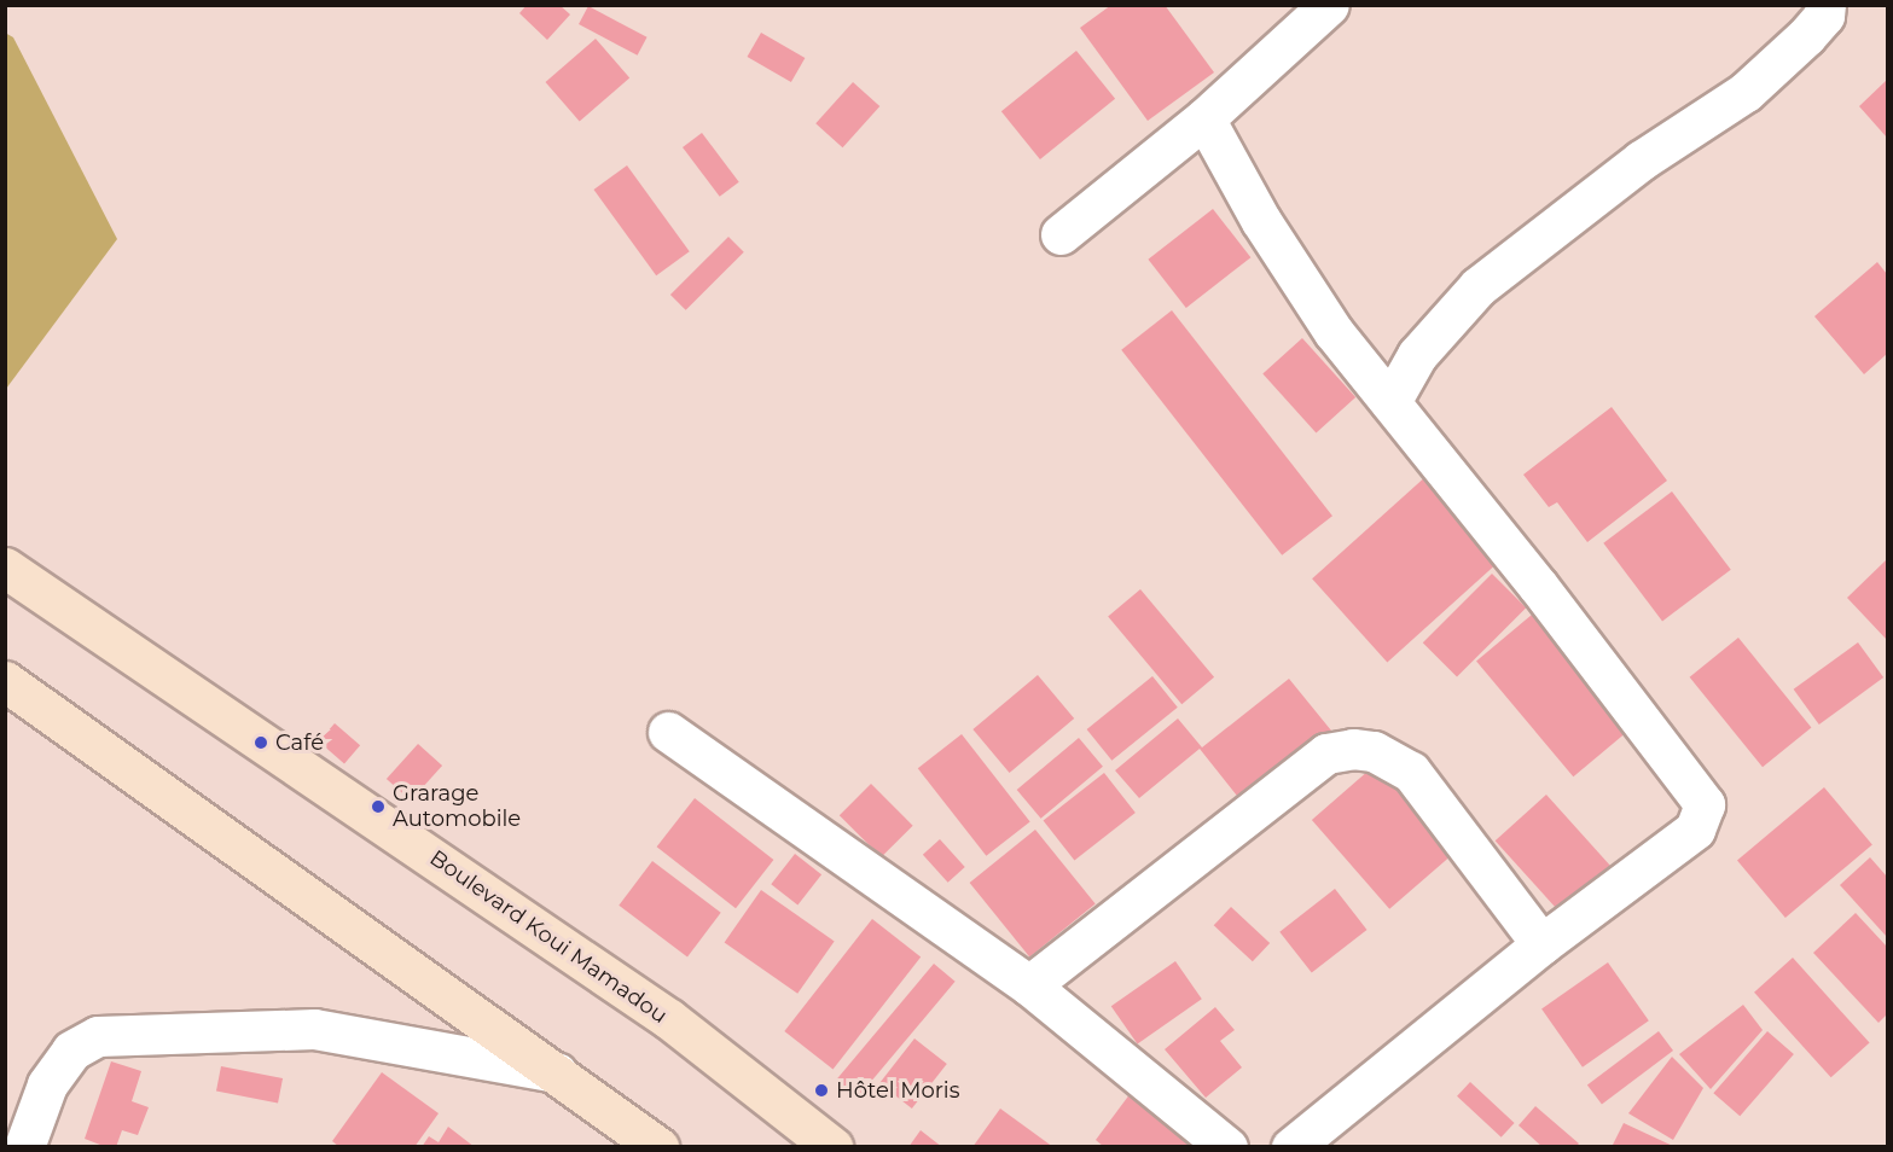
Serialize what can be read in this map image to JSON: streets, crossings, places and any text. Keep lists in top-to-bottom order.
{
  "streets": {
    "main road": ["Boulevard Koui Mamadou"]
  },
  "places": ["Café", "Grarage Automobile", "Hôtel Moris"]
}
